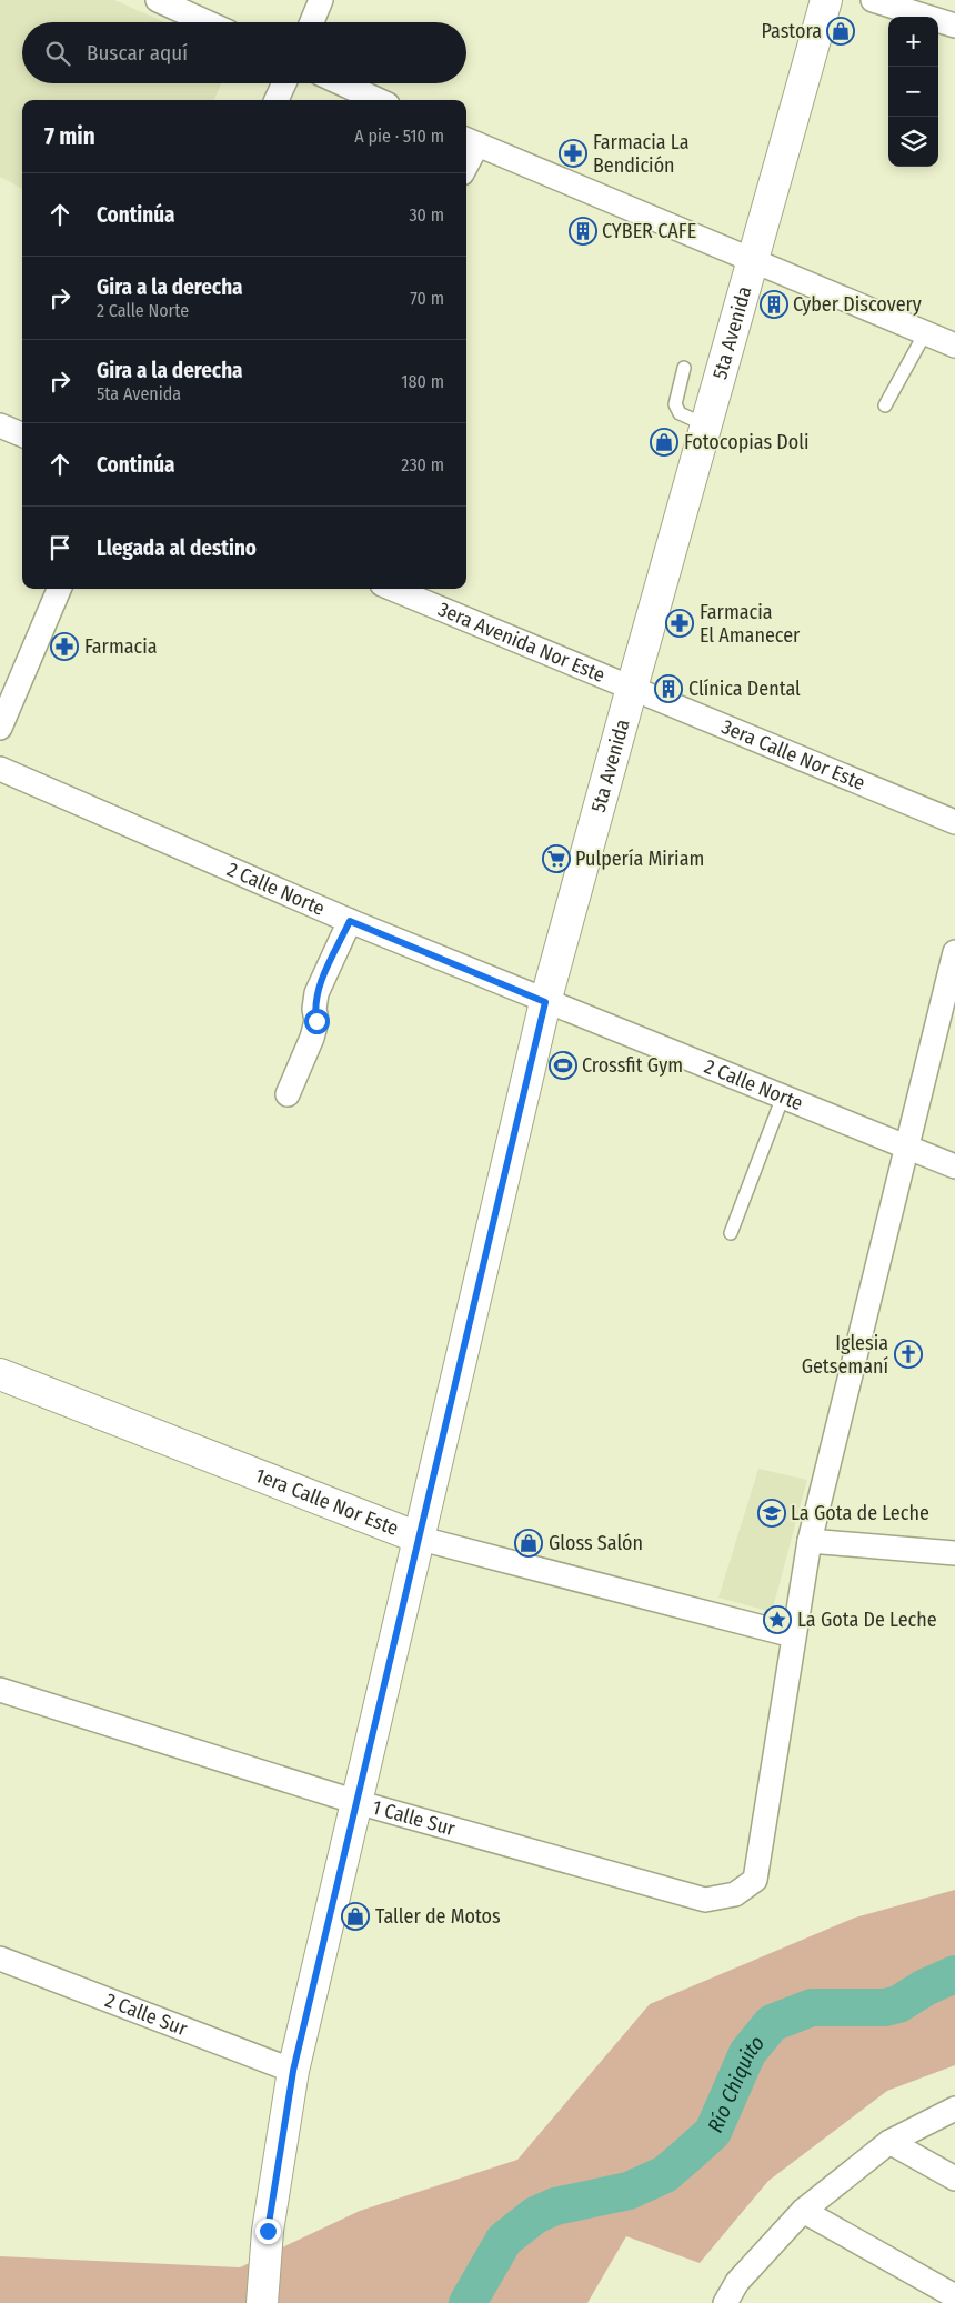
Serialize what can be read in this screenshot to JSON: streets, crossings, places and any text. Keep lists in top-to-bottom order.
{
  "streets": {
    "street": [
      "5ta Avenida",
      "3era Avenida Nor Este",
      "3era Calle Nor Este",
      "2 Calle Norte",
      "1era Calle Nor Este",
      "1 Calle Sur",
      "2 Calle Sur"
    ]
  },
  "crossings": [
    ["5ta Avenida", "3era Avenida Nor Este"],
    ["5ta Avenida", "3era Calle Nor Este"],
    ["5ta Avenida", "2 Calle Norte"],
    ["5ta Avenida", "1era Calle Nor Este"],
    ["5ta Avenida", "1 Calle Sur"],
    ["5ta Avenida", "2 Calle Sur"],
    ["3era Avenida Nor Este", "3era Calle Nor Este"],
    ["1era Calle Nor Este", "1 Calle Sur"]
  ],
  "water": ["Río Chiquito"],
  "places": {
    "shop": [
      "Pastora",
      "Fotocopias Doli",
      "Gloss Salón",
      "Taller de Motos"
    ],
    "pharmacy": ["Farmacia La Bendición", "Farmacia El Amanecer", "Farmacia"],
    "building": ["CYBER CAFE", "Cyber Discovery", "Clínica Dental"],
    "supermarket": ["Pulpería Miriam"],
    "sports": ["Crossfit Gym"],
    "church": ["Iglesia Getsemaní"],
    "school or university": ["La Gota de Leche"],
    "place": ["La Gota De Leche"]
  },
  "page": {
    "map_buttons": ["+", "−"],
    "search": "Buscar aquí",
    "heading": ["7 min", "A pie · 510 m"],
    "list": [
      ["Continúa", "30 m"],
      ["Gira a la derecha", "2 Calle Norte", "70 m"],
      ["Gira a la derecha", "5ta Avenida", "180 m"],
      ["Continúa", "230 m"],
      "Llegada al destino"
    ]
  }
}
